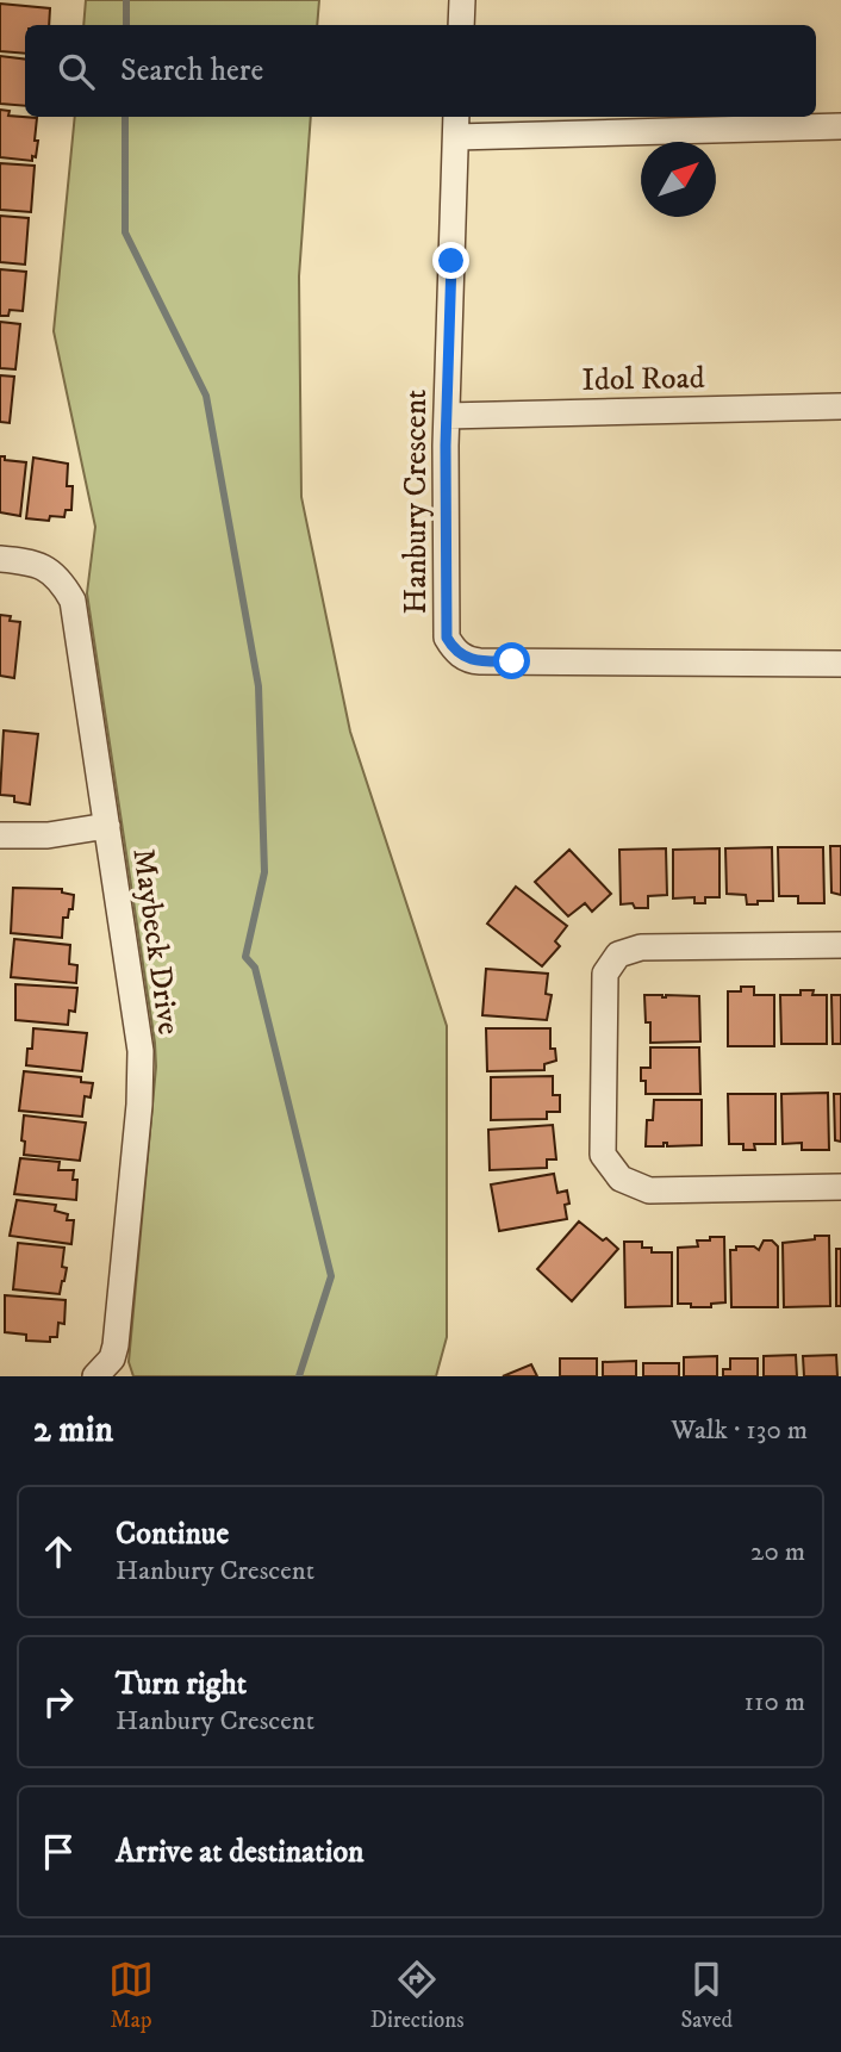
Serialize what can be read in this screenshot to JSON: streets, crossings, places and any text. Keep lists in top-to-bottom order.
{
  "streets": {
    "street": ["Idol Road", "Hanbury Crescent", "Maybeck Drive"]
  },
  "crossings": [
    ["Idol Road", "Hanbury Crescent"]
  ],
  "north": "top right",
  "page": {
    "search": "Search here",
    "heading": ["2 min", "Walk · 130 m"],
    "list": [
      ["Continue", "Hanbury Crescent", "20 m"],
      ["Turn right", "Hanbury Crescent", "110 m"],
      "Arrive at destination"
    ],
    "nav": ["Map", "Directions", "Saved"]
  }
}
